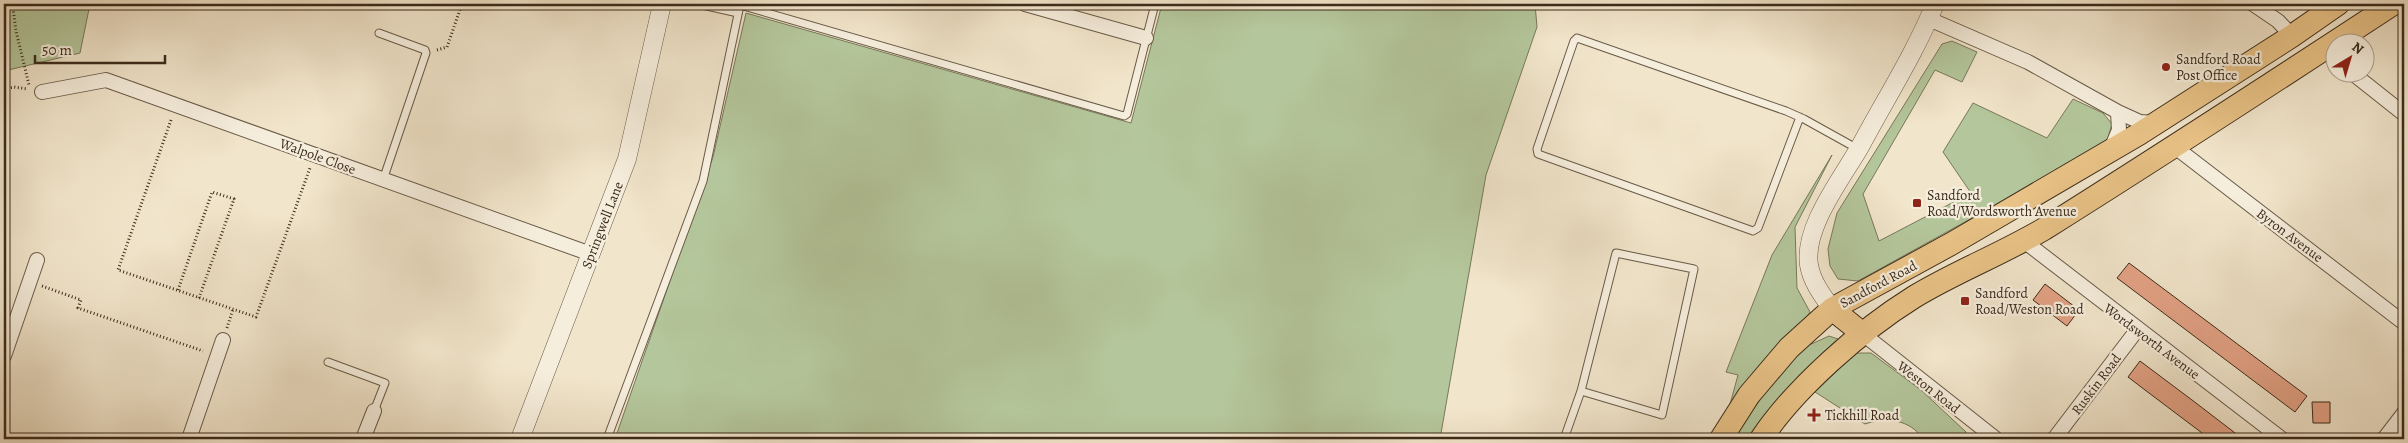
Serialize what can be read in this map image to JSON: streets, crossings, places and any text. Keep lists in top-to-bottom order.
{
  "streets": {
    "main road": ["Sandford Road"],
    "street": [
      "Walpole Close",
      "Springwell Lane",
      "Byron Avenue",
      "Wordsworth Avenue",
      "Ruskin Road",
      "Weston Road"
    ]
  },
  "crossings": [
    ["Walpole Close", "Springwell Lane"],
    ["Byron Avenue", "Sandford Road"],
    ["Sandford Road", "Wordsworth Avenue"],
    ["Sandford Road", "Weston Road"],
    ["Wordsworth Avenue", "Ruskin Road"]
  ],
  "places": {
    "other": ["Sandford Road Post Office"],
    "transit": ["Sandford Road/Wordsworth Avenue", "Sandford Road/Weston Road"],
    "health": ["Tickhill Road"]
  },
  "scale_bar": "50 m",
  "north": "top right"
}
